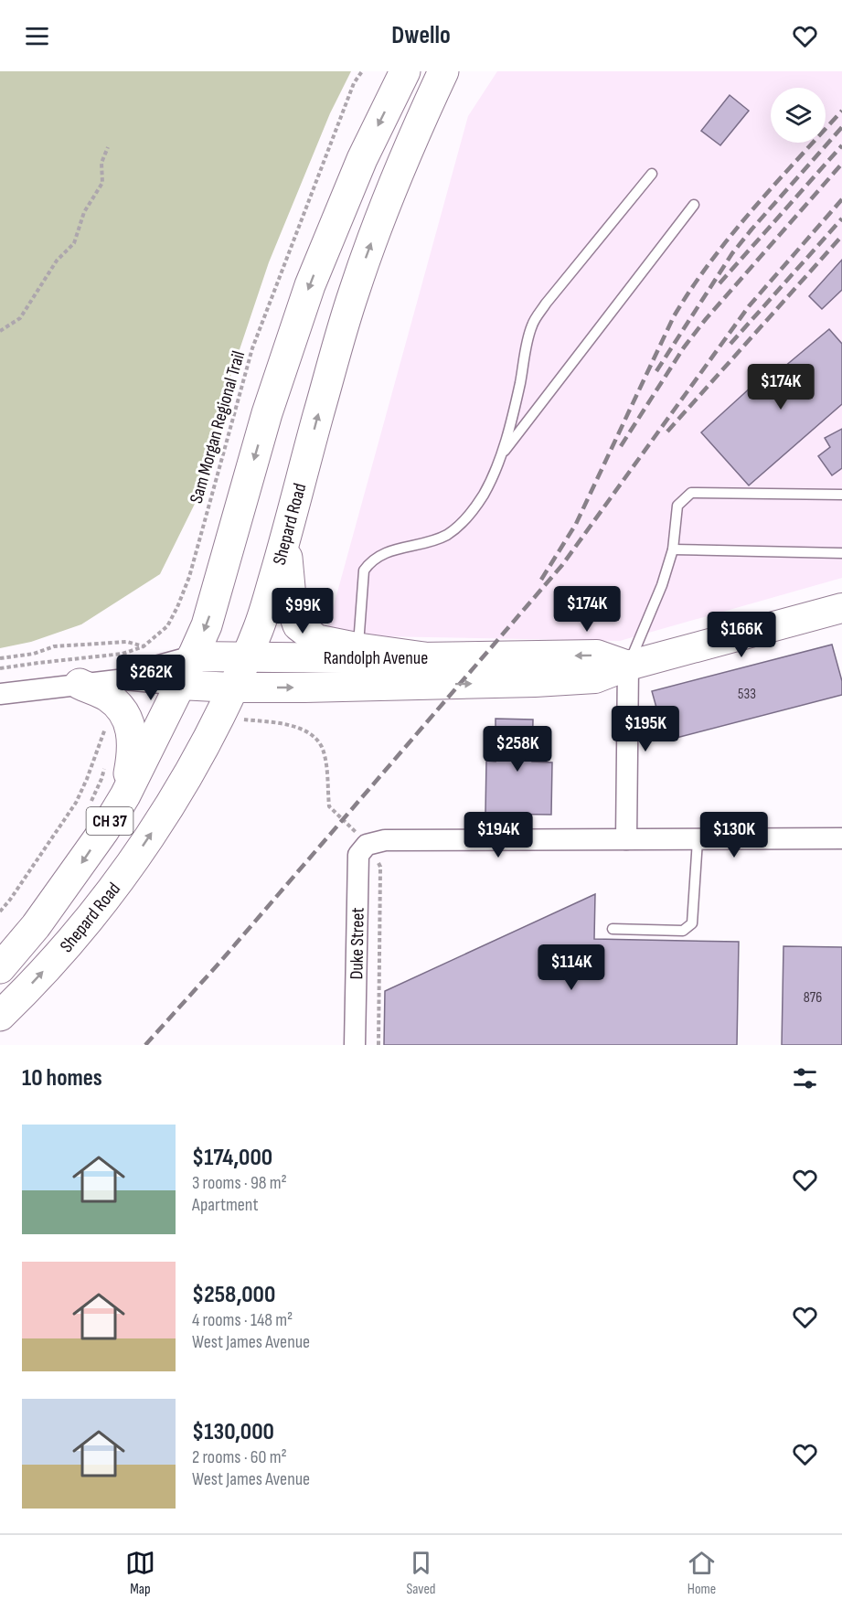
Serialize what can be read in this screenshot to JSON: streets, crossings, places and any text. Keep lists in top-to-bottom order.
{
  "streets": {
    "highway": ["Shepard Road", "CH 37"],
    "street": ["Randolph Avenue", "Duke Street"],
    "path": ["Sam Morgan Regional Trail"]
  },
  "crossings": [
    ["Shepard Road", "Randolph Avenue"]
  ],
  "house_numbers": ["533", "876"],
  "page": {
    "header": "Dwello",
    "price": [
      "$174K",
      "$174K",
      "$99K",
      "$166K",
      "$262K",
      "$195K",
      "$258K",
      "$194K",
      "$130K",
      "$114K"
    ],
    "heading": "10 homes",
    "list": [
      {
        "name": "$174,000",
        "note": "3 rooms · 98 m² · Apartment"
      },
      {
        "name": "$258,000",
        "note": "4 rooms · 148 m² · West James Avenue"
      },
      {
        "name": "$130,000",
        "note": "2 rooms · 60 m² · West James Avenue"
      }
    ],
    "tabs": ["Map", "Saved", "Home"]
  }
}
